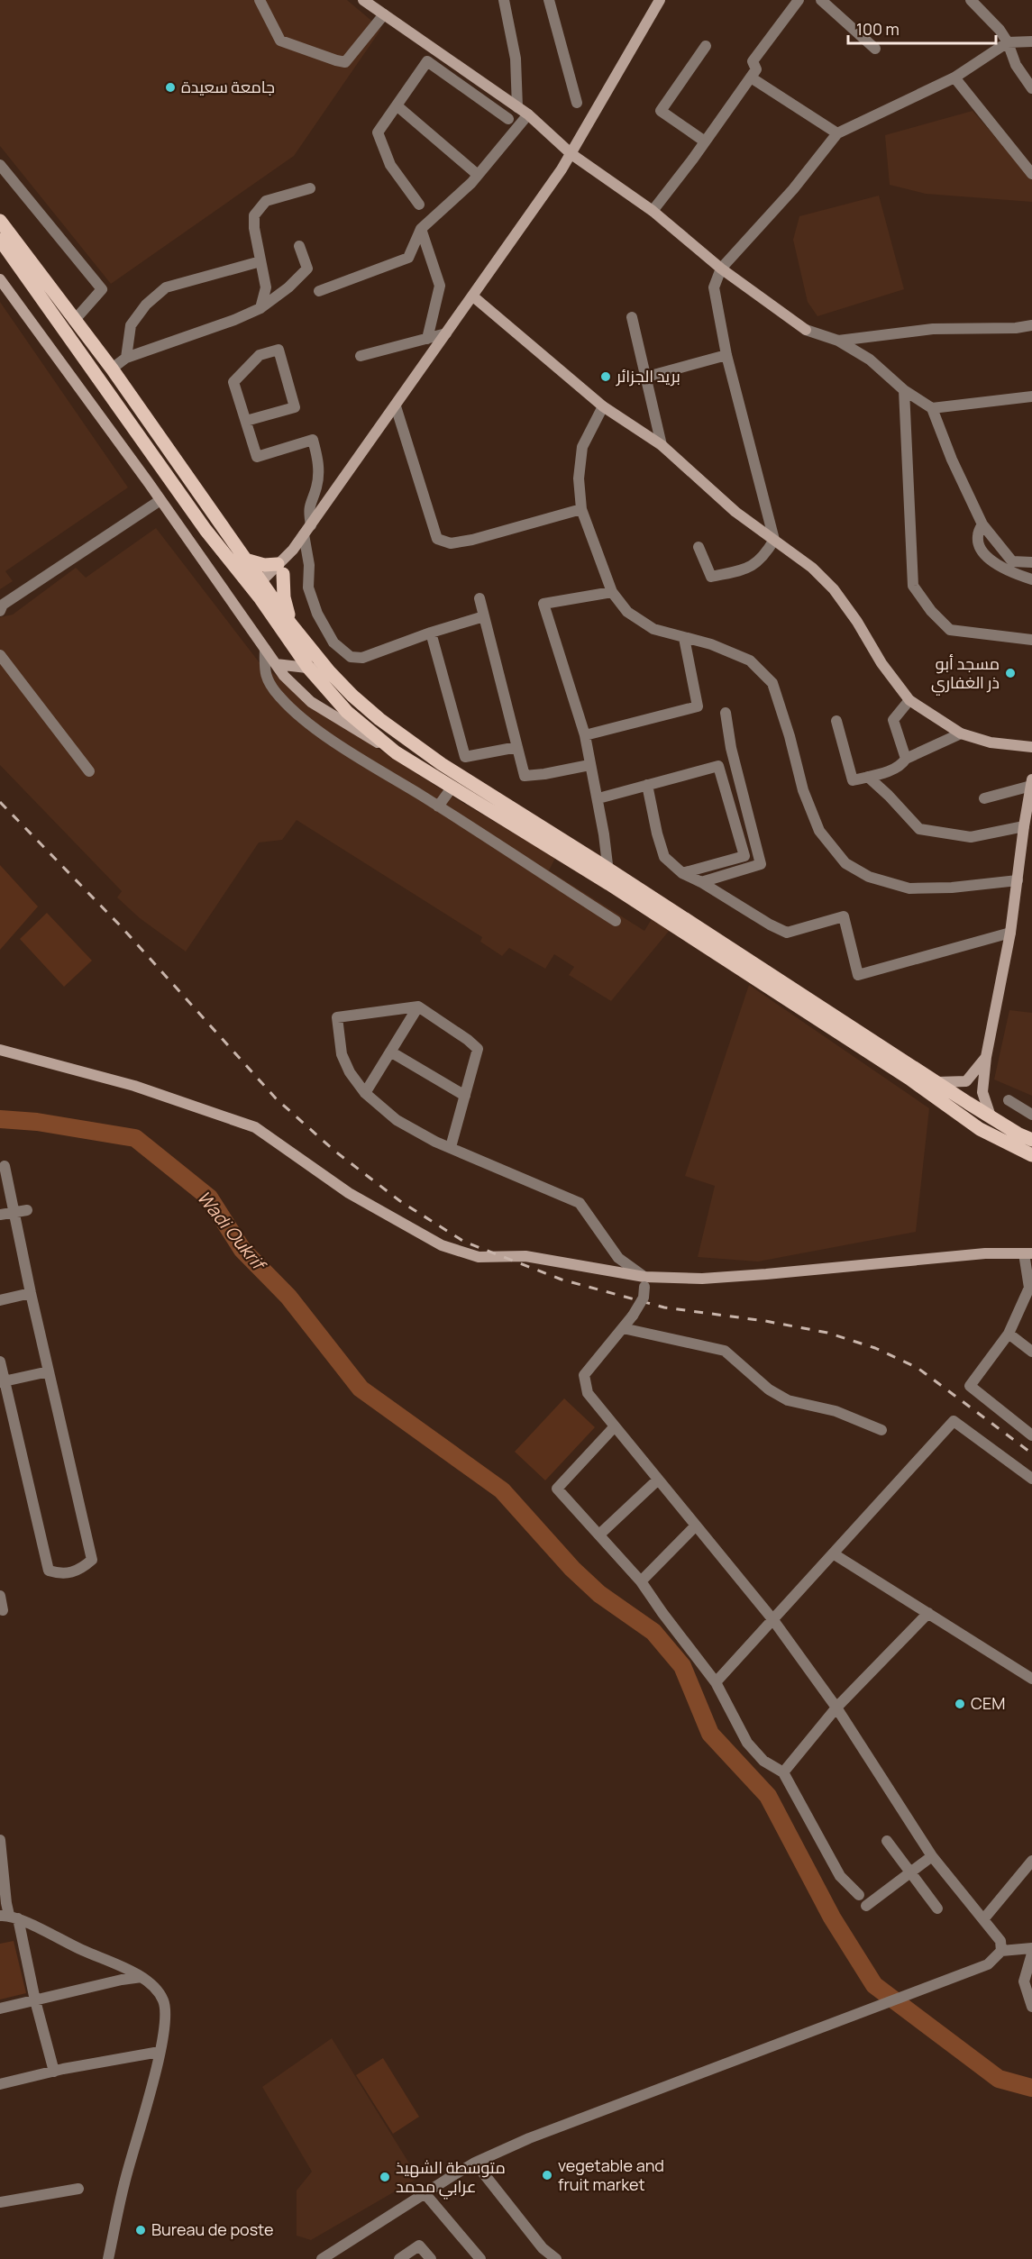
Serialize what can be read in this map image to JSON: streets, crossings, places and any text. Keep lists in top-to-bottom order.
{
  "water": ["Wadi Oukrif"],
  "places": [
    "جامعة سعيدة",
    "بريد الجزائر",
    "مسجد أبو ذر الغفاري",
    "CEM",
    "vegetable and fruit market",
    "متوسطة الشهيذ عرابي محمد",
    "Bureau de poste"
  ],
  "scale_bar": "100 m"
}
